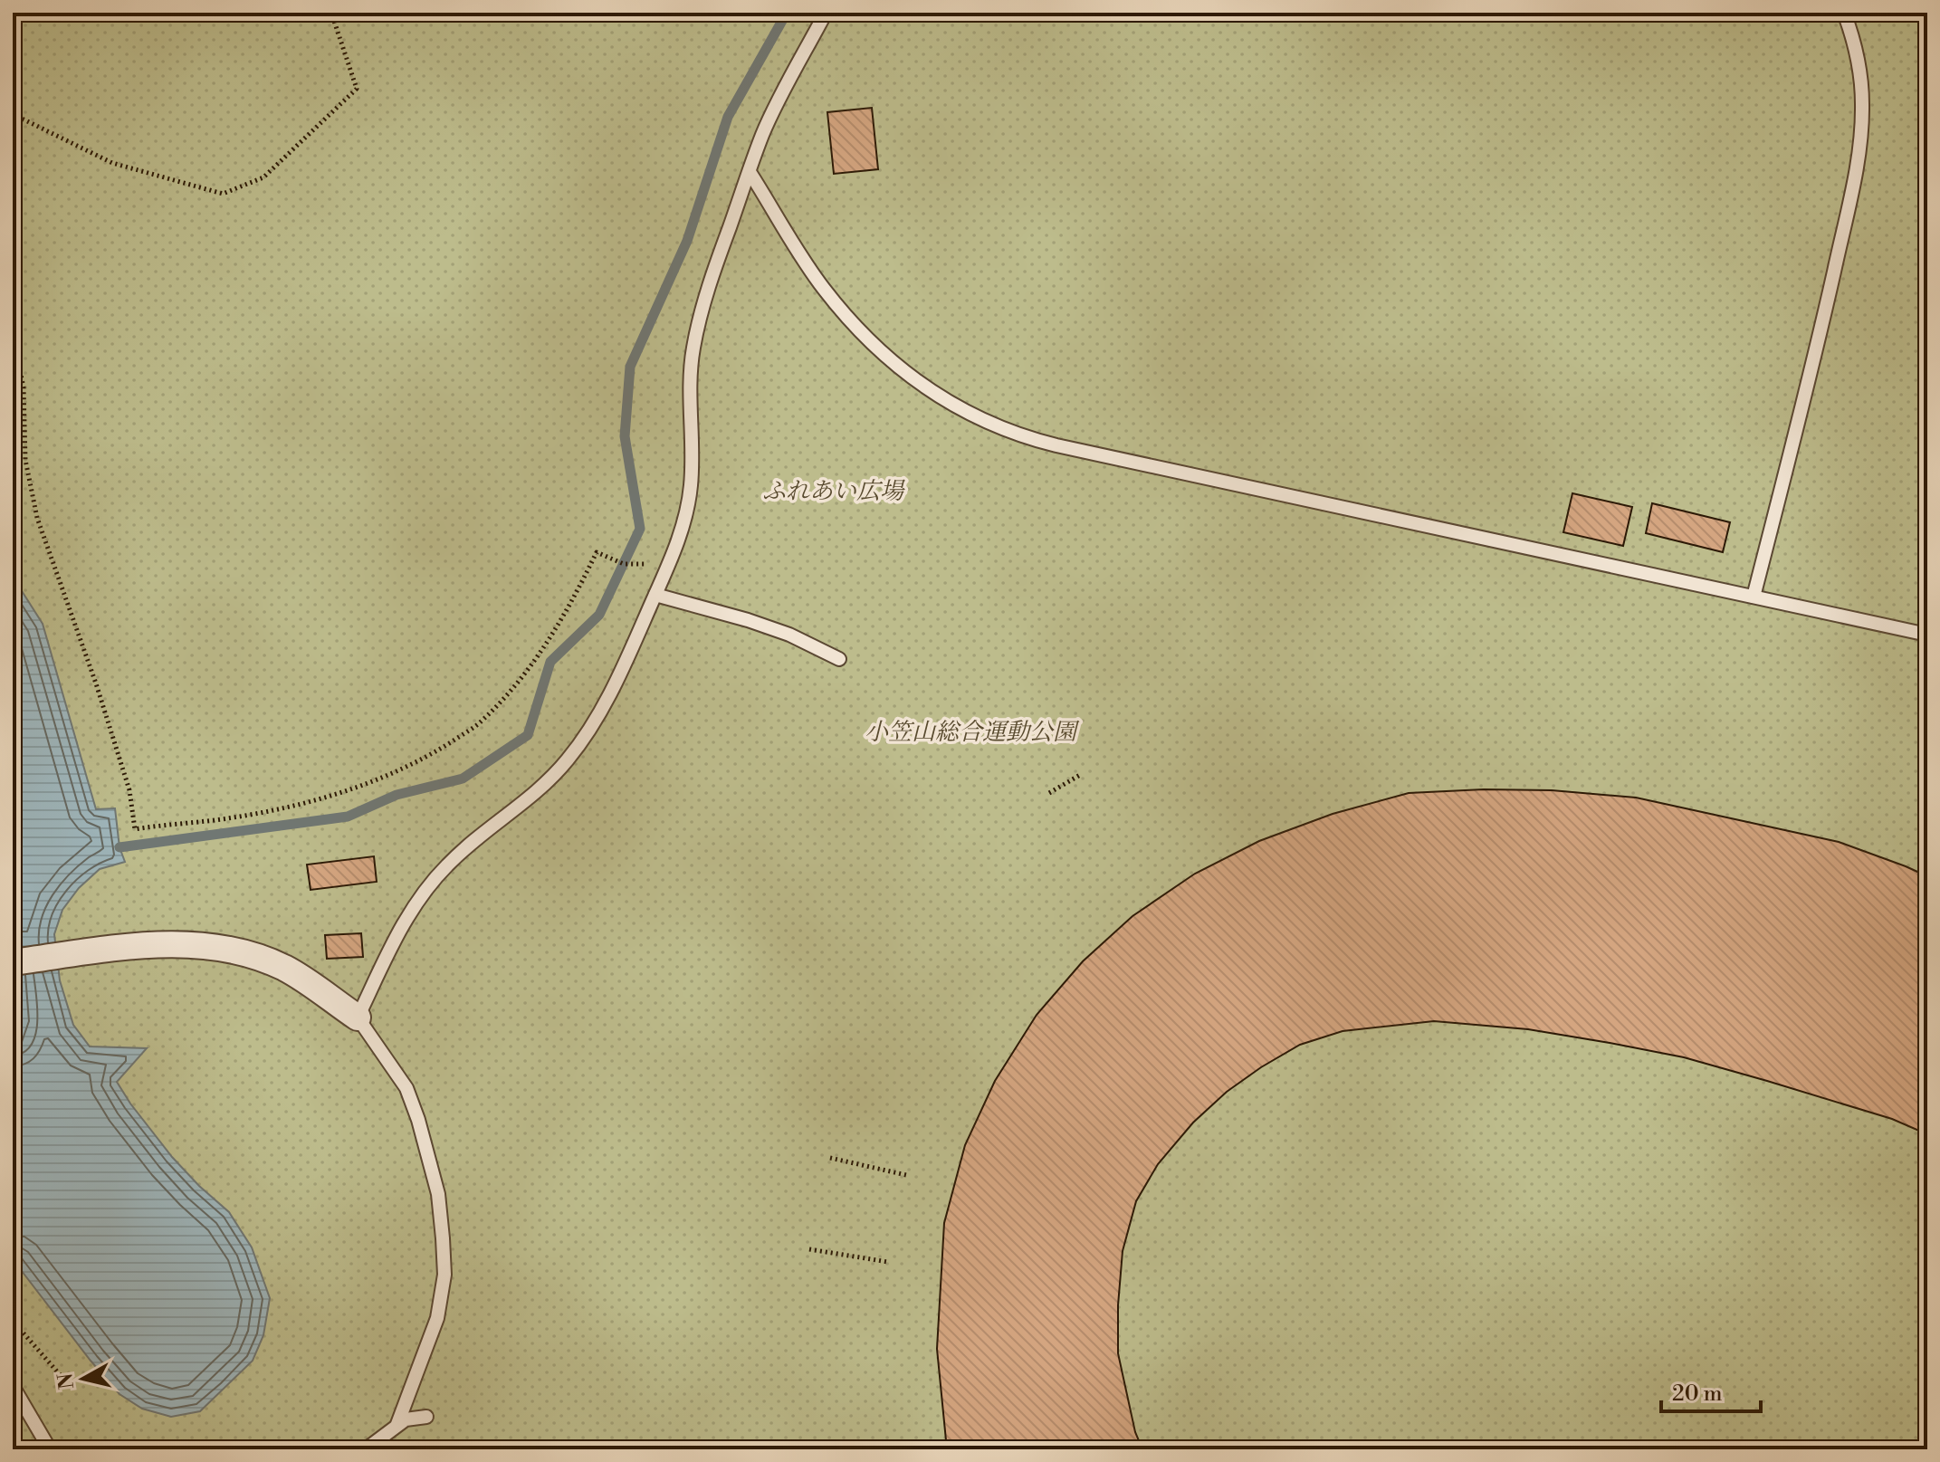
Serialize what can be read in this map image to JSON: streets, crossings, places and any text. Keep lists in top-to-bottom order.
{
  "parks": ["ふれあい広場", "小笠山総合運動公園"],
  "scale_bar": "20 m",
  "north": "left"
}
